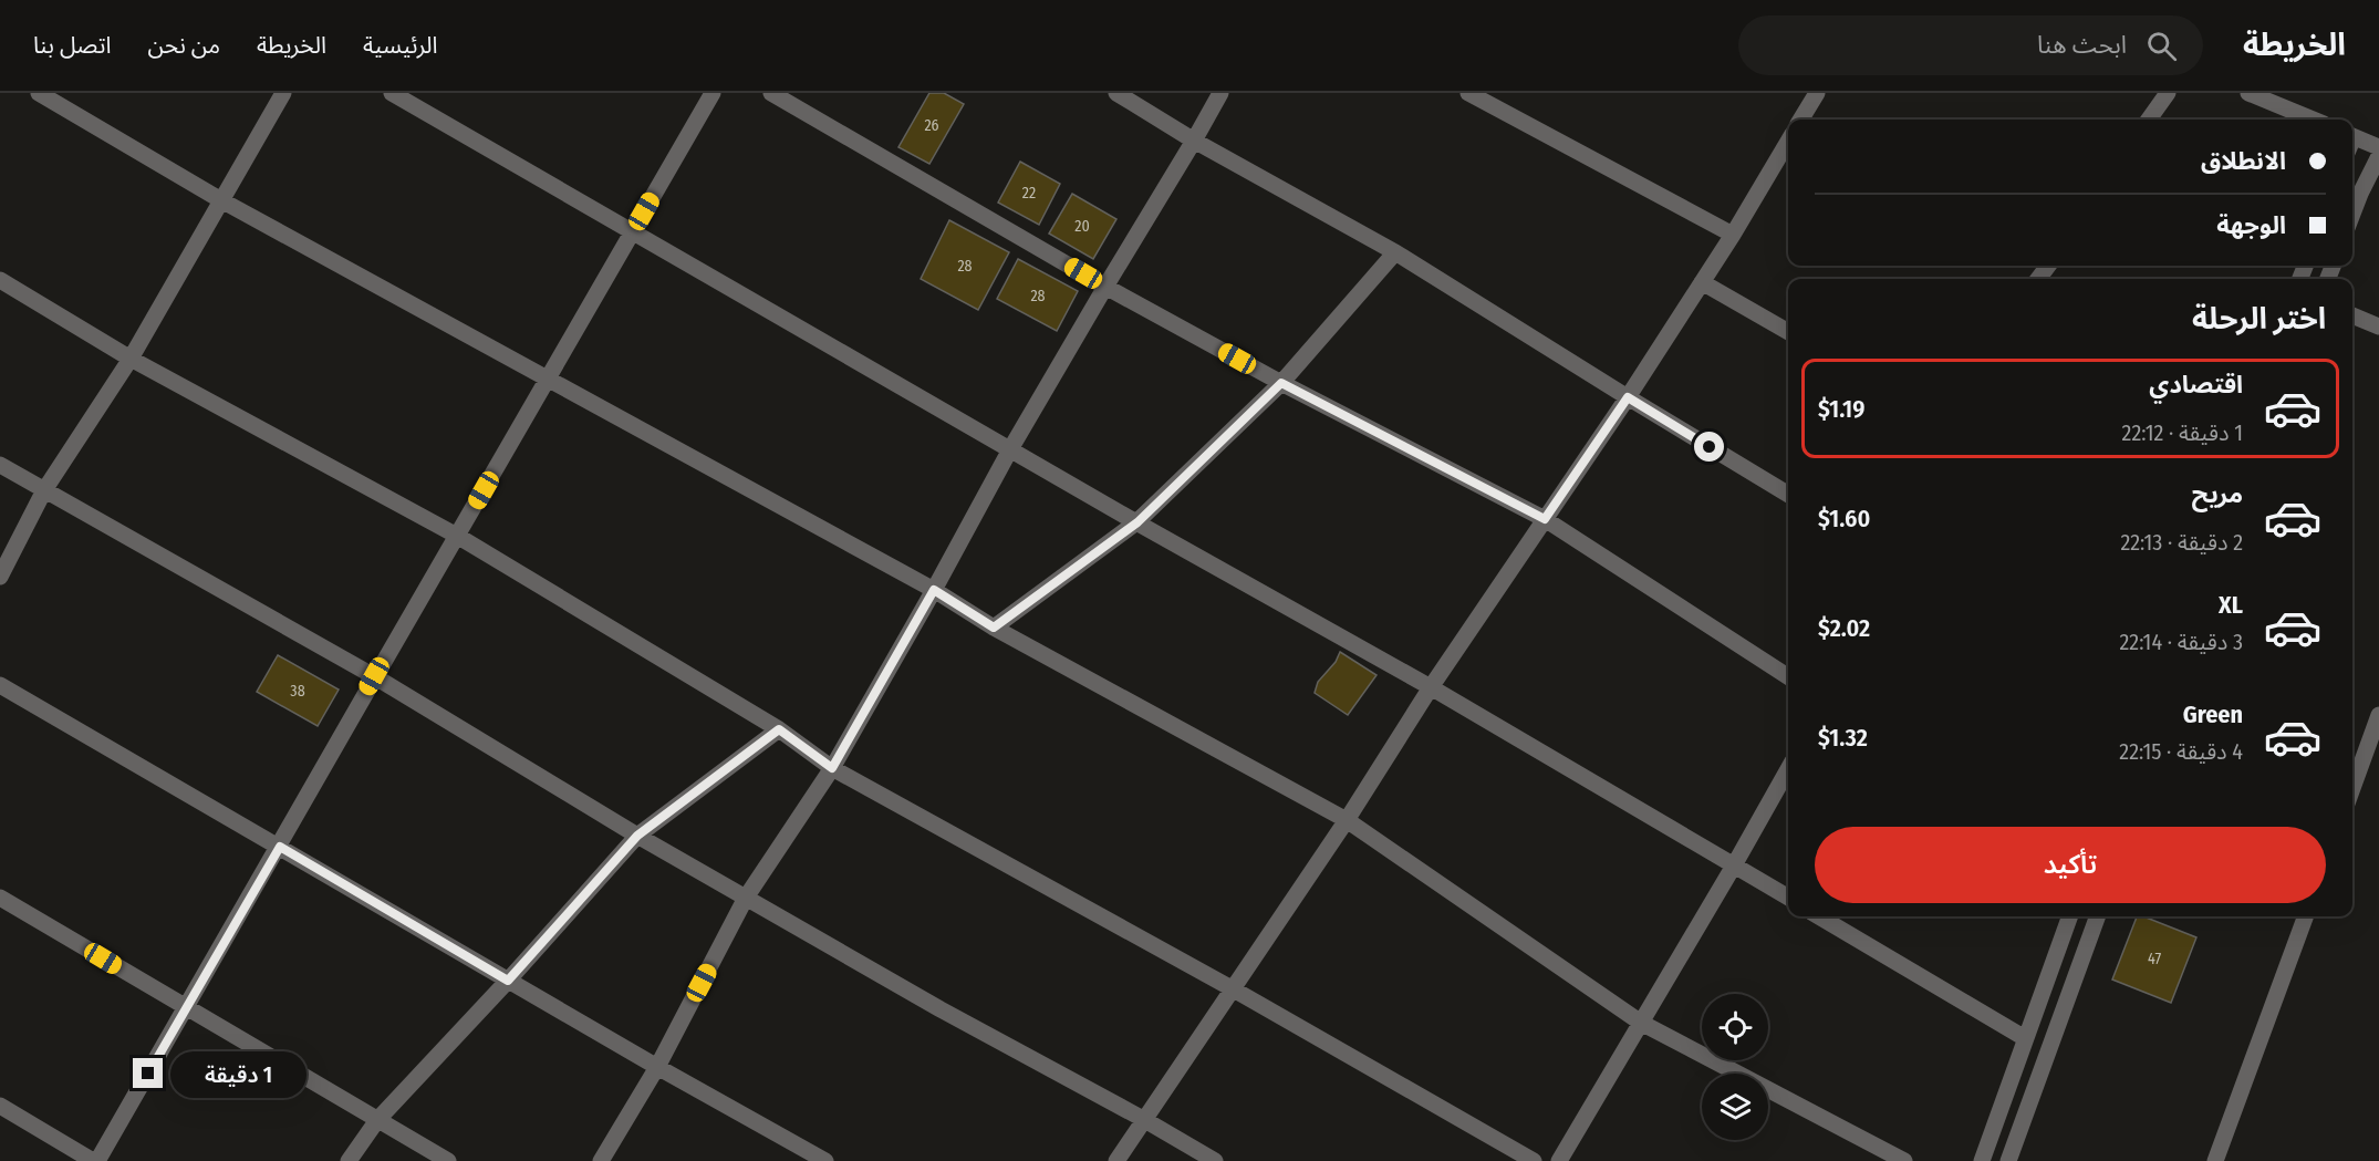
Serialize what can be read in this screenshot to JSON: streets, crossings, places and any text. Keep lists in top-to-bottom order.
{
  "house_numbers": [
    "26",
    "22",
    "20",
    "28",
    "28",
    "38",
    "47"
  ],
  "page": {
    "header": "الخريطة",
    "search": "ابحث هنا",
    "nav": [
      "الرئيسية",
      "الخريطة",
      "من نحن",
      "اتصل بنا"
    ],
    "banner": ["الانطلاق", "الوجهة"],
    "heading": "اختر الرحلة",
    "list": [
      {
        "name": "اقتصادي",
        "note": "1 دقيقة · 22:12",
        "value": "$1.19"
      },
      {
        "name": "مريح",
        "note": "2 دقيقة · 22:13",
        "value": "$1.60"
      },
      {
        "name": "XL",
        "note": "3 دقيقة · 22:14",
        "value": "$2.02"
      },
      {
        "name": "Green",
        "note": "4 دقيقة · 22:15",
        "value": "$1.32"
      }
    ],
    "buttons": "تأكيد",
    "bubble": "1 دقيقة"
  }
}
